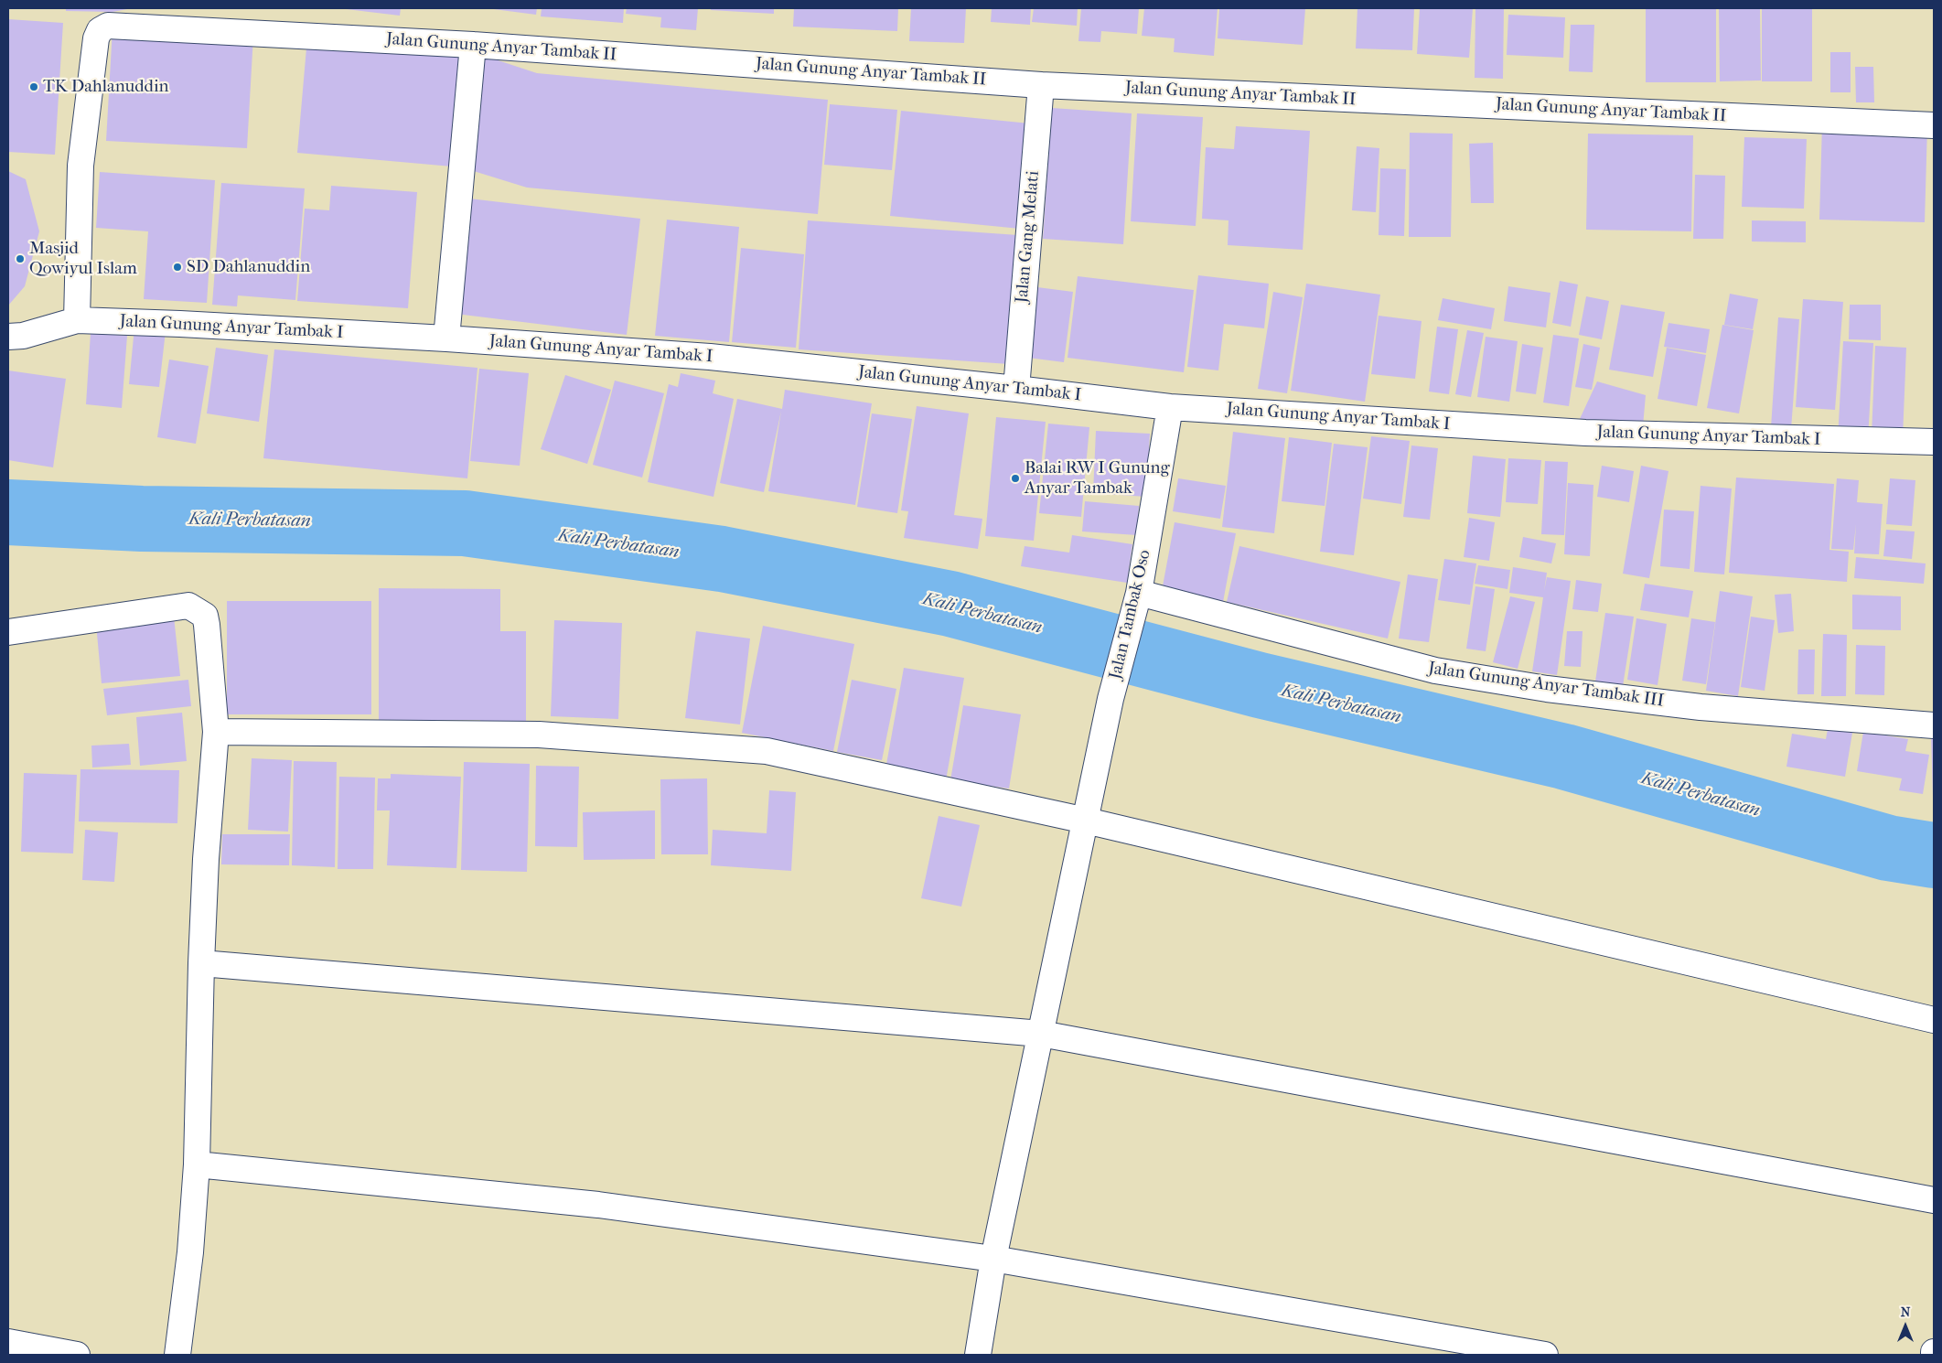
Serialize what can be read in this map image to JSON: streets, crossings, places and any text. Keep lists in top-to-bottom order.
{
  "streets": {
    "street": [
      "Jalan Gunung Anyar Tambak II",
      "Jalan Gang Melati",
      "Jalan Gunung Anyar Tambak I",
      "Jalan Tambak Oso",
      "Jalan Gunung Anyar Tambak III"
    ]
  },
  "crossings": [
    ["Jalan Gunung Anyar Tambak II", "Jalan Gang Melati"],
    ["Jalan Gunung Anyar Tambak II", "Jalan Gunung Anyar Tambak I"],
    ["Jalan Gang Melati", "Jalan Gunung Anyar Tambak I"],
    ["Jalan Gunung Anyar Tambak I", "Jalan Tambak Oso"],
    ["Jalan Tambak Oso", "Jalan Gunung Anyar Tambak III"]
  ],
  "water": ["Kali Perbatasan"],
  "places": [
    "TK Dahlanuddin",
    "Masjid Qowiyul Islam",
    "SD Dahlanuddin",
    "Balai RW I Gunung Anyar Tambak"
  ],
  "north": "top"
}
